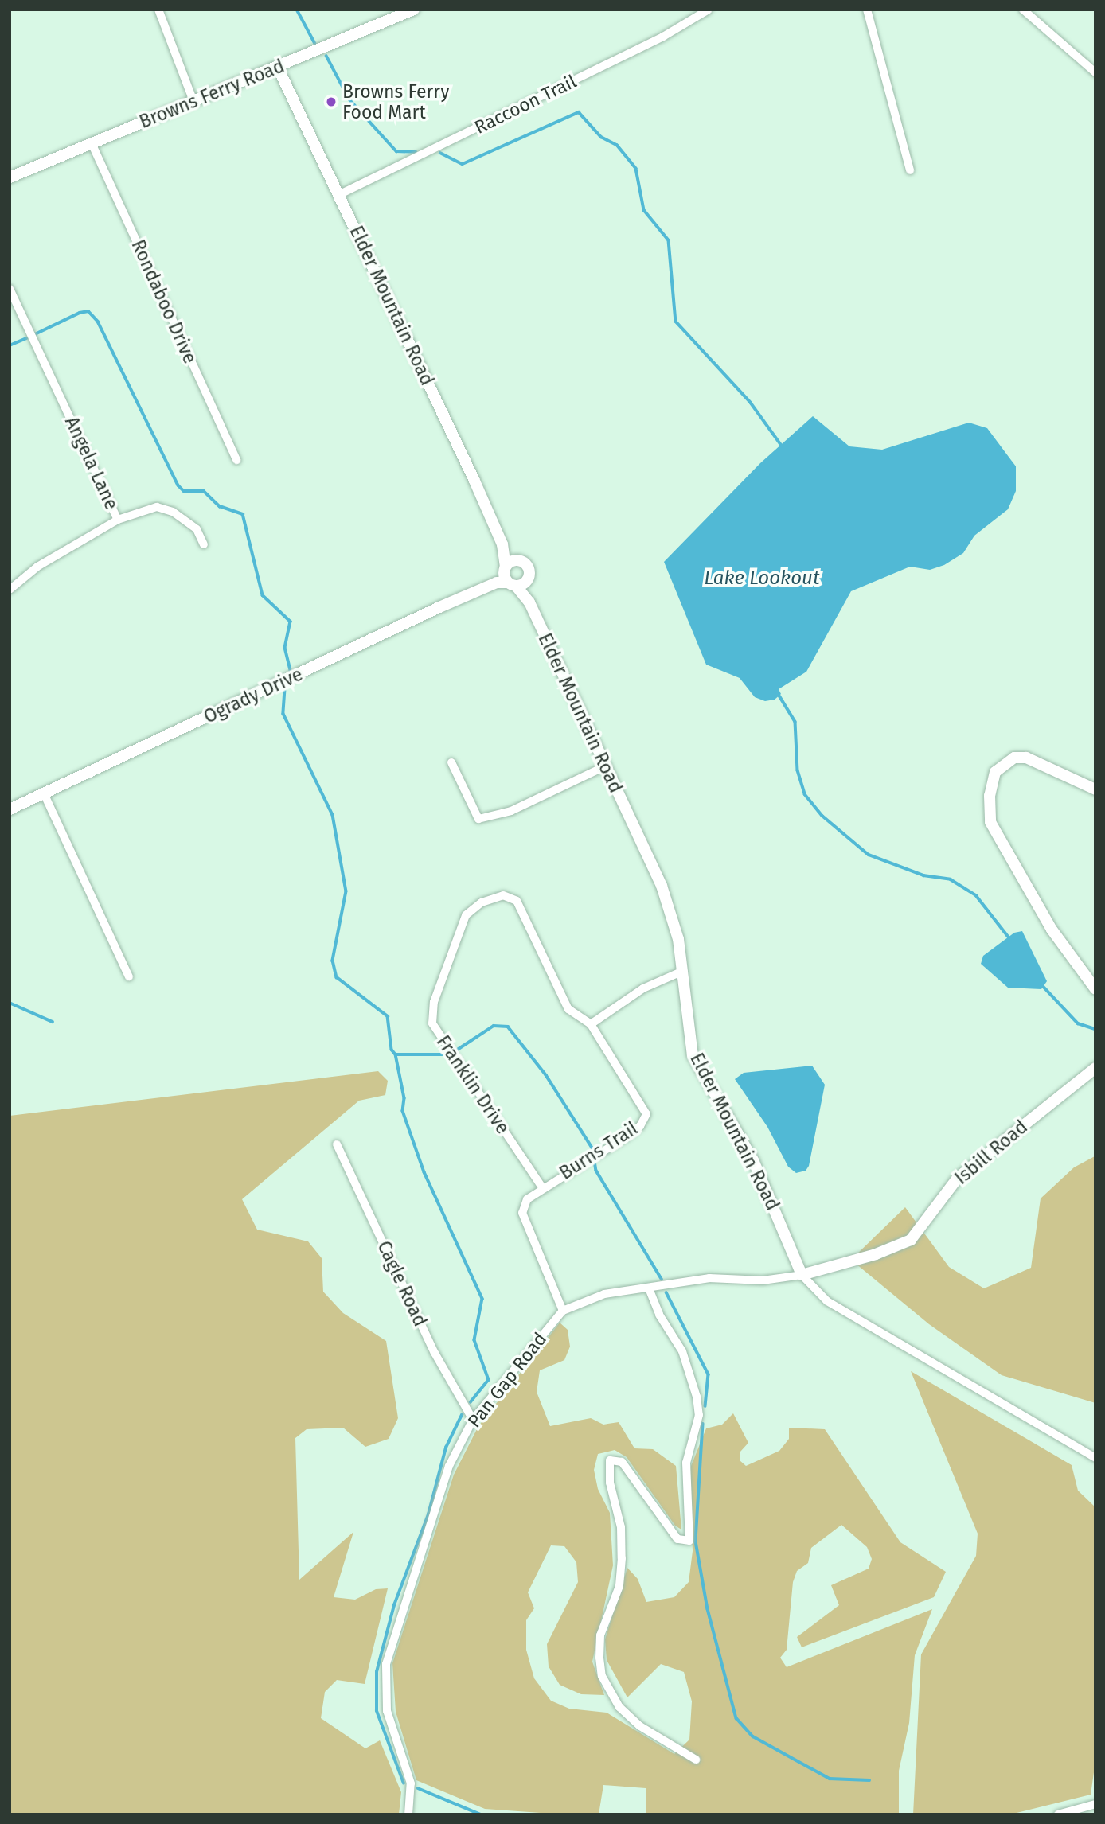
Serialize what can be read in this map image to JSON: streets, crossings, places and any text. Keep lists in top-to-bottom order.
{
  "streets": {
    "street": [
      "Browns Ferry Road",
      "Raccoon Trail",
      "Rondaboo Drive",
      "Elder Mountain Road",
      "Angela Lane",
      "Ogrady Drive",
      "Franklin Drive",
      "Burns Trail",
      "Isbill Road",
      "Cagle Road",
      "Pan Gap Road"
    ]
  },
  "crossings": [
    ["Browns Ferry Road", "Rondaboo Drive"],
    ["Browns Ferry Road", "Elder Mountain Road"],
    ["Raccoon Trail", "Elder Mountain Road"],
    ["Elder Mountain Road", "Ogrady Drive"],
    ["Elder Mountain Road", "Isbill Road"],
    ["Elder Mountain Road", "Pan Gap Road"],
    ["Franklin Drive", "Burns Trail"],
    ["Isbill Road", "Pan Gap Road"],
    ["Cagle Road", "Pan Gap Road"]
  ],
  "water": ["Lake Lookout"],
  "places": ["Browns Ferry Food Mart"]
}
